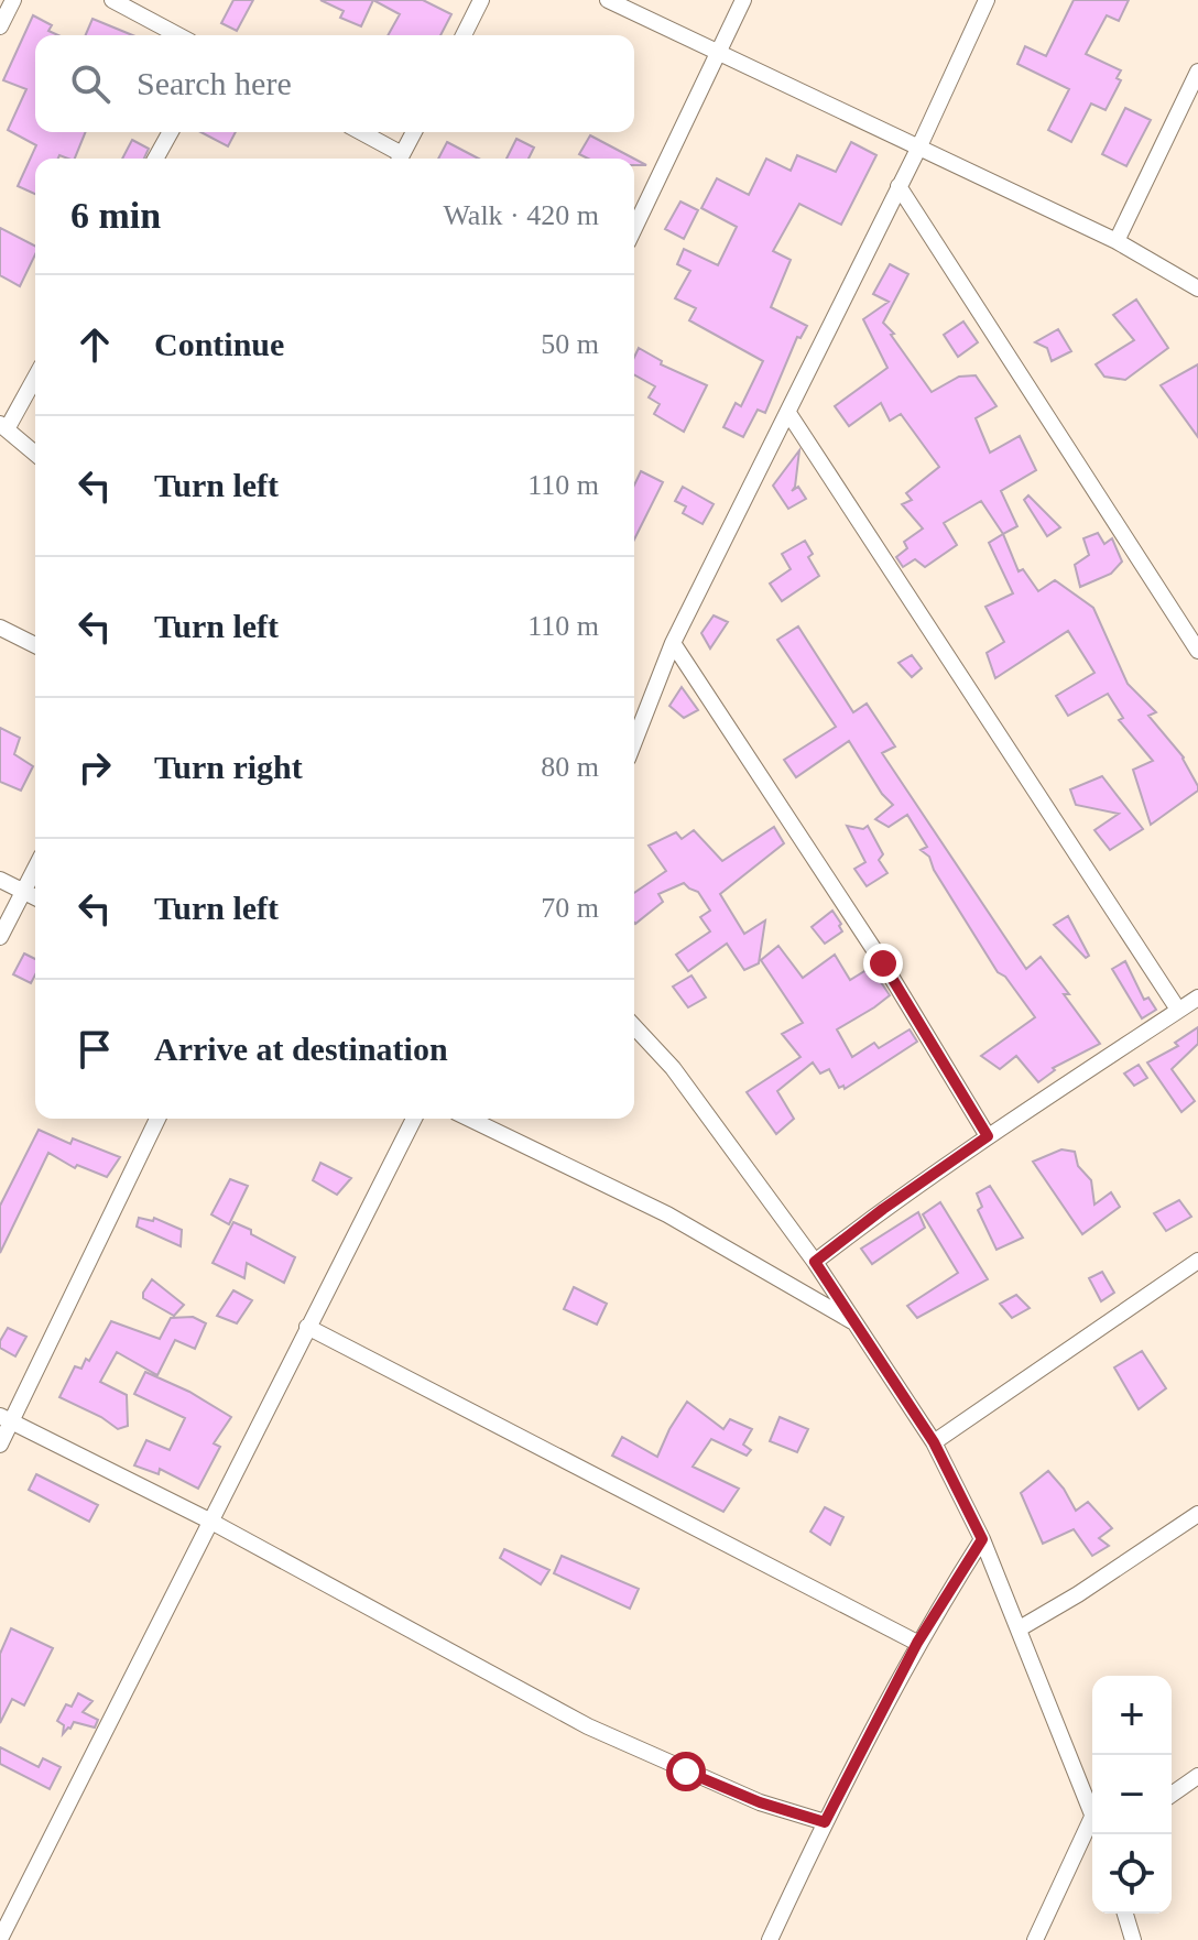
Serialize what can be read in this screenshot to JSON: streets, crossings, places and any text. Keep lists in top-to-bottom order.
{
  "page": {
    "search": "Search here",
    "heading": ["6 min", "Walk · 420 m"],
    "list": [
      ["Continue", "50 m"],
      ["Turn left", "110 m"],
      ["Turn left", "110 m"],
      ["Turn right", "80 m"],
      ["Turn left", "70 m"],
      "Arrive at destination"
    ],
    "map_buttons": ["+", "−"]
  }
}
